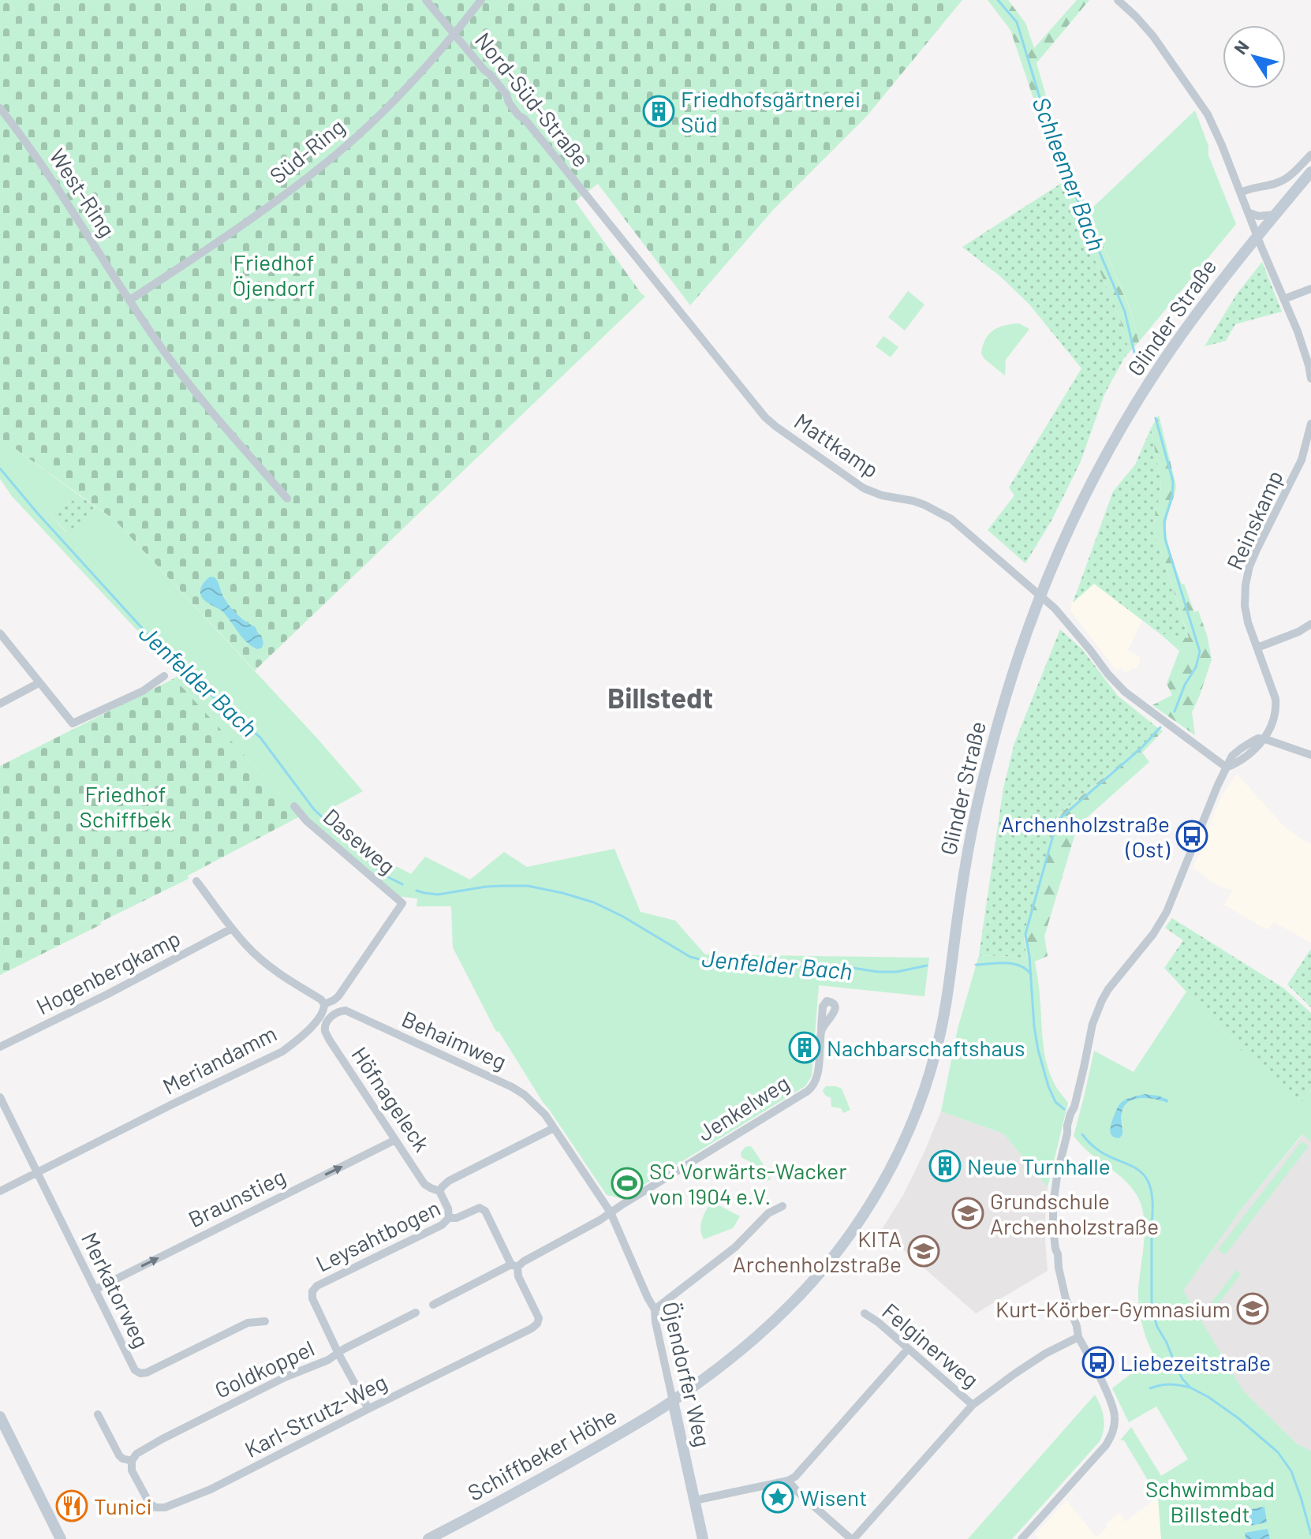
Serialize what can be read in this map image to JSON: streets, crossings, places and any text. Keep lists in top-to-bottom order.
{
  "streets": {
    "main road": ["Glinder Straße", "Öjendorfer Weg", "Schiffbeker Höhe"],
    "street": [
      "Nord-Süd-Straße",
      "Süd-Ring",
      "West-Ring",
      "Mattkamp",
      "Reinskamp",
      "Daseweg",
      "Hogenbergkamp",
      "Behaimweg",
      "Meriandamm",
      "Höfnageleck",
      "Jenkelweg",
      "Braunstieg",
      "Leysahtbogen",
      "Merkatorweg",
      "Felginerweg",
      "Goldkoppel",
      "Karl-Strutz-Weg"
    ]
  },
  "crossings": [
    ["Nord-Süd-Straße", "Süd-Ring"],
    ["Nord-Süd-Straße", "Mattkamp"],
    ["Süd-Ring", "West-Ring"],
    ["Glinder Straße", "Mattkamp"],
    ["Glinder Straße", "Öjendorfer Weg"],
    ["Glinder Straße", "Schiffbeker Höhe"],
    ["Daseweg", "Meriandamm"],
    ["Behaimweg", "Höfnageleck"],
    ["Behaimweg", "Öjendorfer Weg"],
    ["Meriandamm", "Merkatorweg"],
    ["Höfnageleck", "Braunstieg"],
    ["Jenkelweg", "Öjendorfer Weg"],
    ["Braunstieg", "Merkatorweg"],
    ["Leysahtbogen", "Goldkoppel"],
    ["Leysahtbogen", "Karl-Strutz-Weg"],
    ["Goldkoppel", "Karl-Strutz-Weg"],
    ["Öjendorfer Weg", "Schiffbeker Höhe"]
  ],
  "one_way": ["Braunstieg"],
  "districts": ["Billstedt"],
  "water": ["Schleemer Bach", "Jenfelder Bach"],
  "parks": ["Friedhof Öjendorf", "Friedhof Schiffbek", "Schwimmbad Billstedt"],
  "places": {
    "building": ["Friedhofsgärtnerei Süd", "Nachbarschaftshaus", "Neue Turnhalle"],
    "bus stop": ["Archenholzstraße (Ost)", "Liebezeitstraße"],
    "sports": ["SC Vorwärts-Wacker von 1904 e.V."],
    "school or university": ["Grundschule Archenholzstraße", "KITA Archenholzstraße", "Kurt-Körber-Gymnasium"],
    "place": ["Wisent"],
    "restaurant": ["Tunici"]
  },
  "north": "top left"
}
